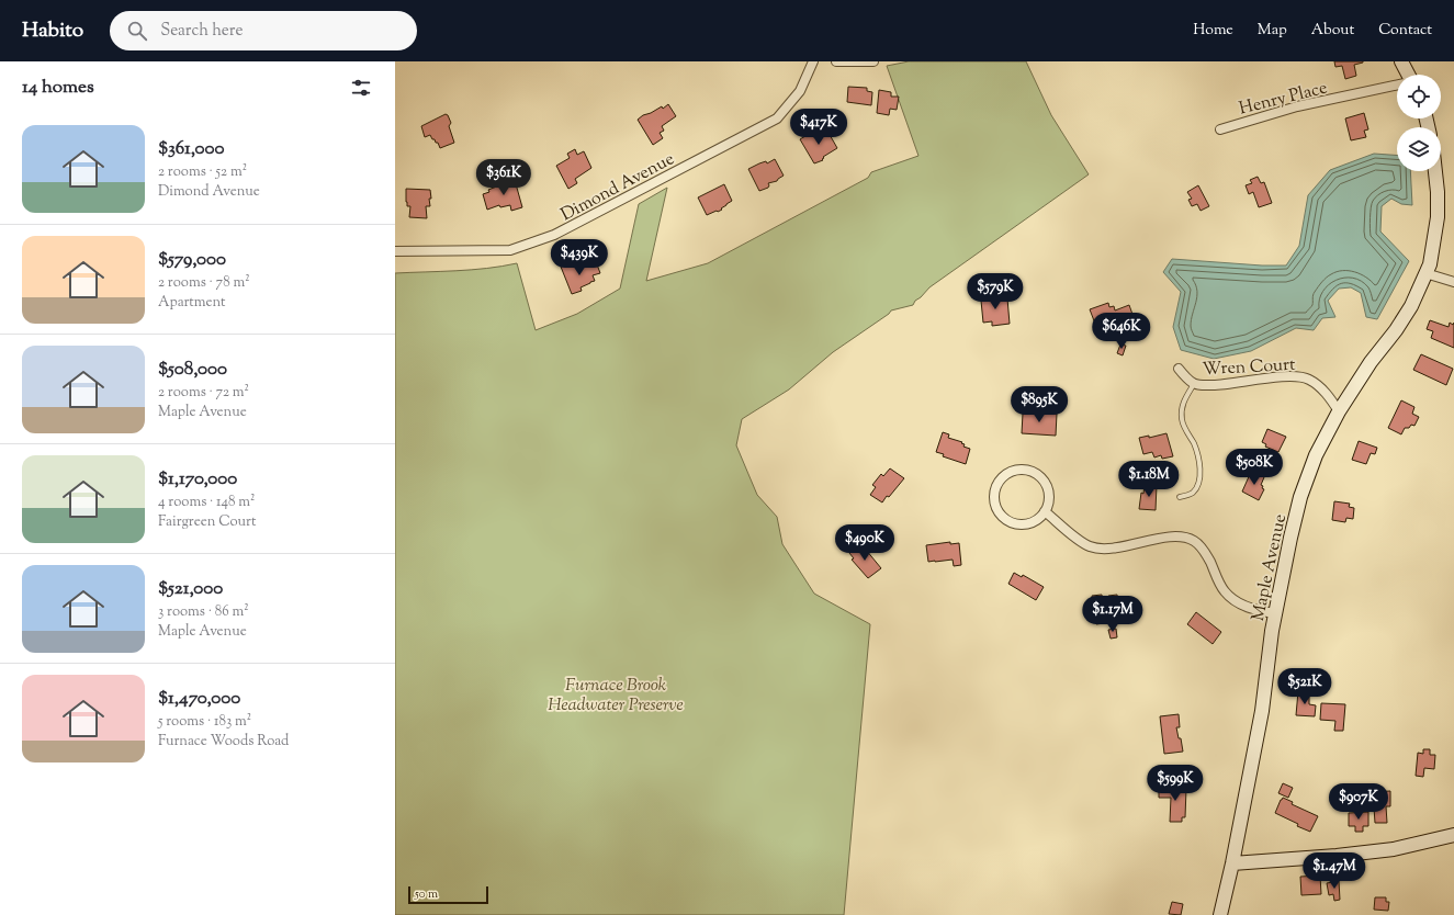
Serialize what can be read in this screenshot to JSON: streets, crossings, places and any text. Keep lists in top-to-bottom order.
{
  "streets": {
    "street": [
      "Henry Place",
      "Dimond Avenue",
      "Wren Court",
      "Maple Avenue"
    ]
  },
  "crossings": [
    ["Wren Court", "Maple Avenue"]
  ],
  "parks": ["Furnace Brook Headwater Preserve"],
  "scale_bar": "50 m",
  "page": {
    "header": "Habito",
    "search": "Search here",
    "nav": [
      "Home",
      "Map",
      "About",
      "Contact"
    ],
    "heading": "14 homes",
    "price": [
      "$417K",
      "$361K",
      "$439K",
      "$579K",
      "$646K",
      "$895K",
      "$508K",
      "$1.18M",
      "$490K",
      "$1.17M",
      "$521K",
      "$599K",
      "$907K",
      "$1.47M"
    ],
    "list": [
      {
        "name": "$361,000",
        "note": "2 rooms · 52 m² · Dimond Avenue"
      },
      {
        "name": "$579,000",
        "note": "2 rooms · 78 m² · Apartment"
      },
      {
        "name": "$508,000",
        "note": "2 rooms · 72 m² · Maple Avenue"
      },
      {
        "name": "$1,170,000",
        "note": "4 rooms · 148 m² · Fairgreen Court"
      },
      {
        "name": "$521,000",
        "note": "3 rooms · 86 m² · Maple Avenue"
      },
      {
        "name": "$1,470,000",
        "note": "5 rooms · 183 m² · Furnace Woods Road"
      }
    ],
    "scale": "50 m"
  }
}
